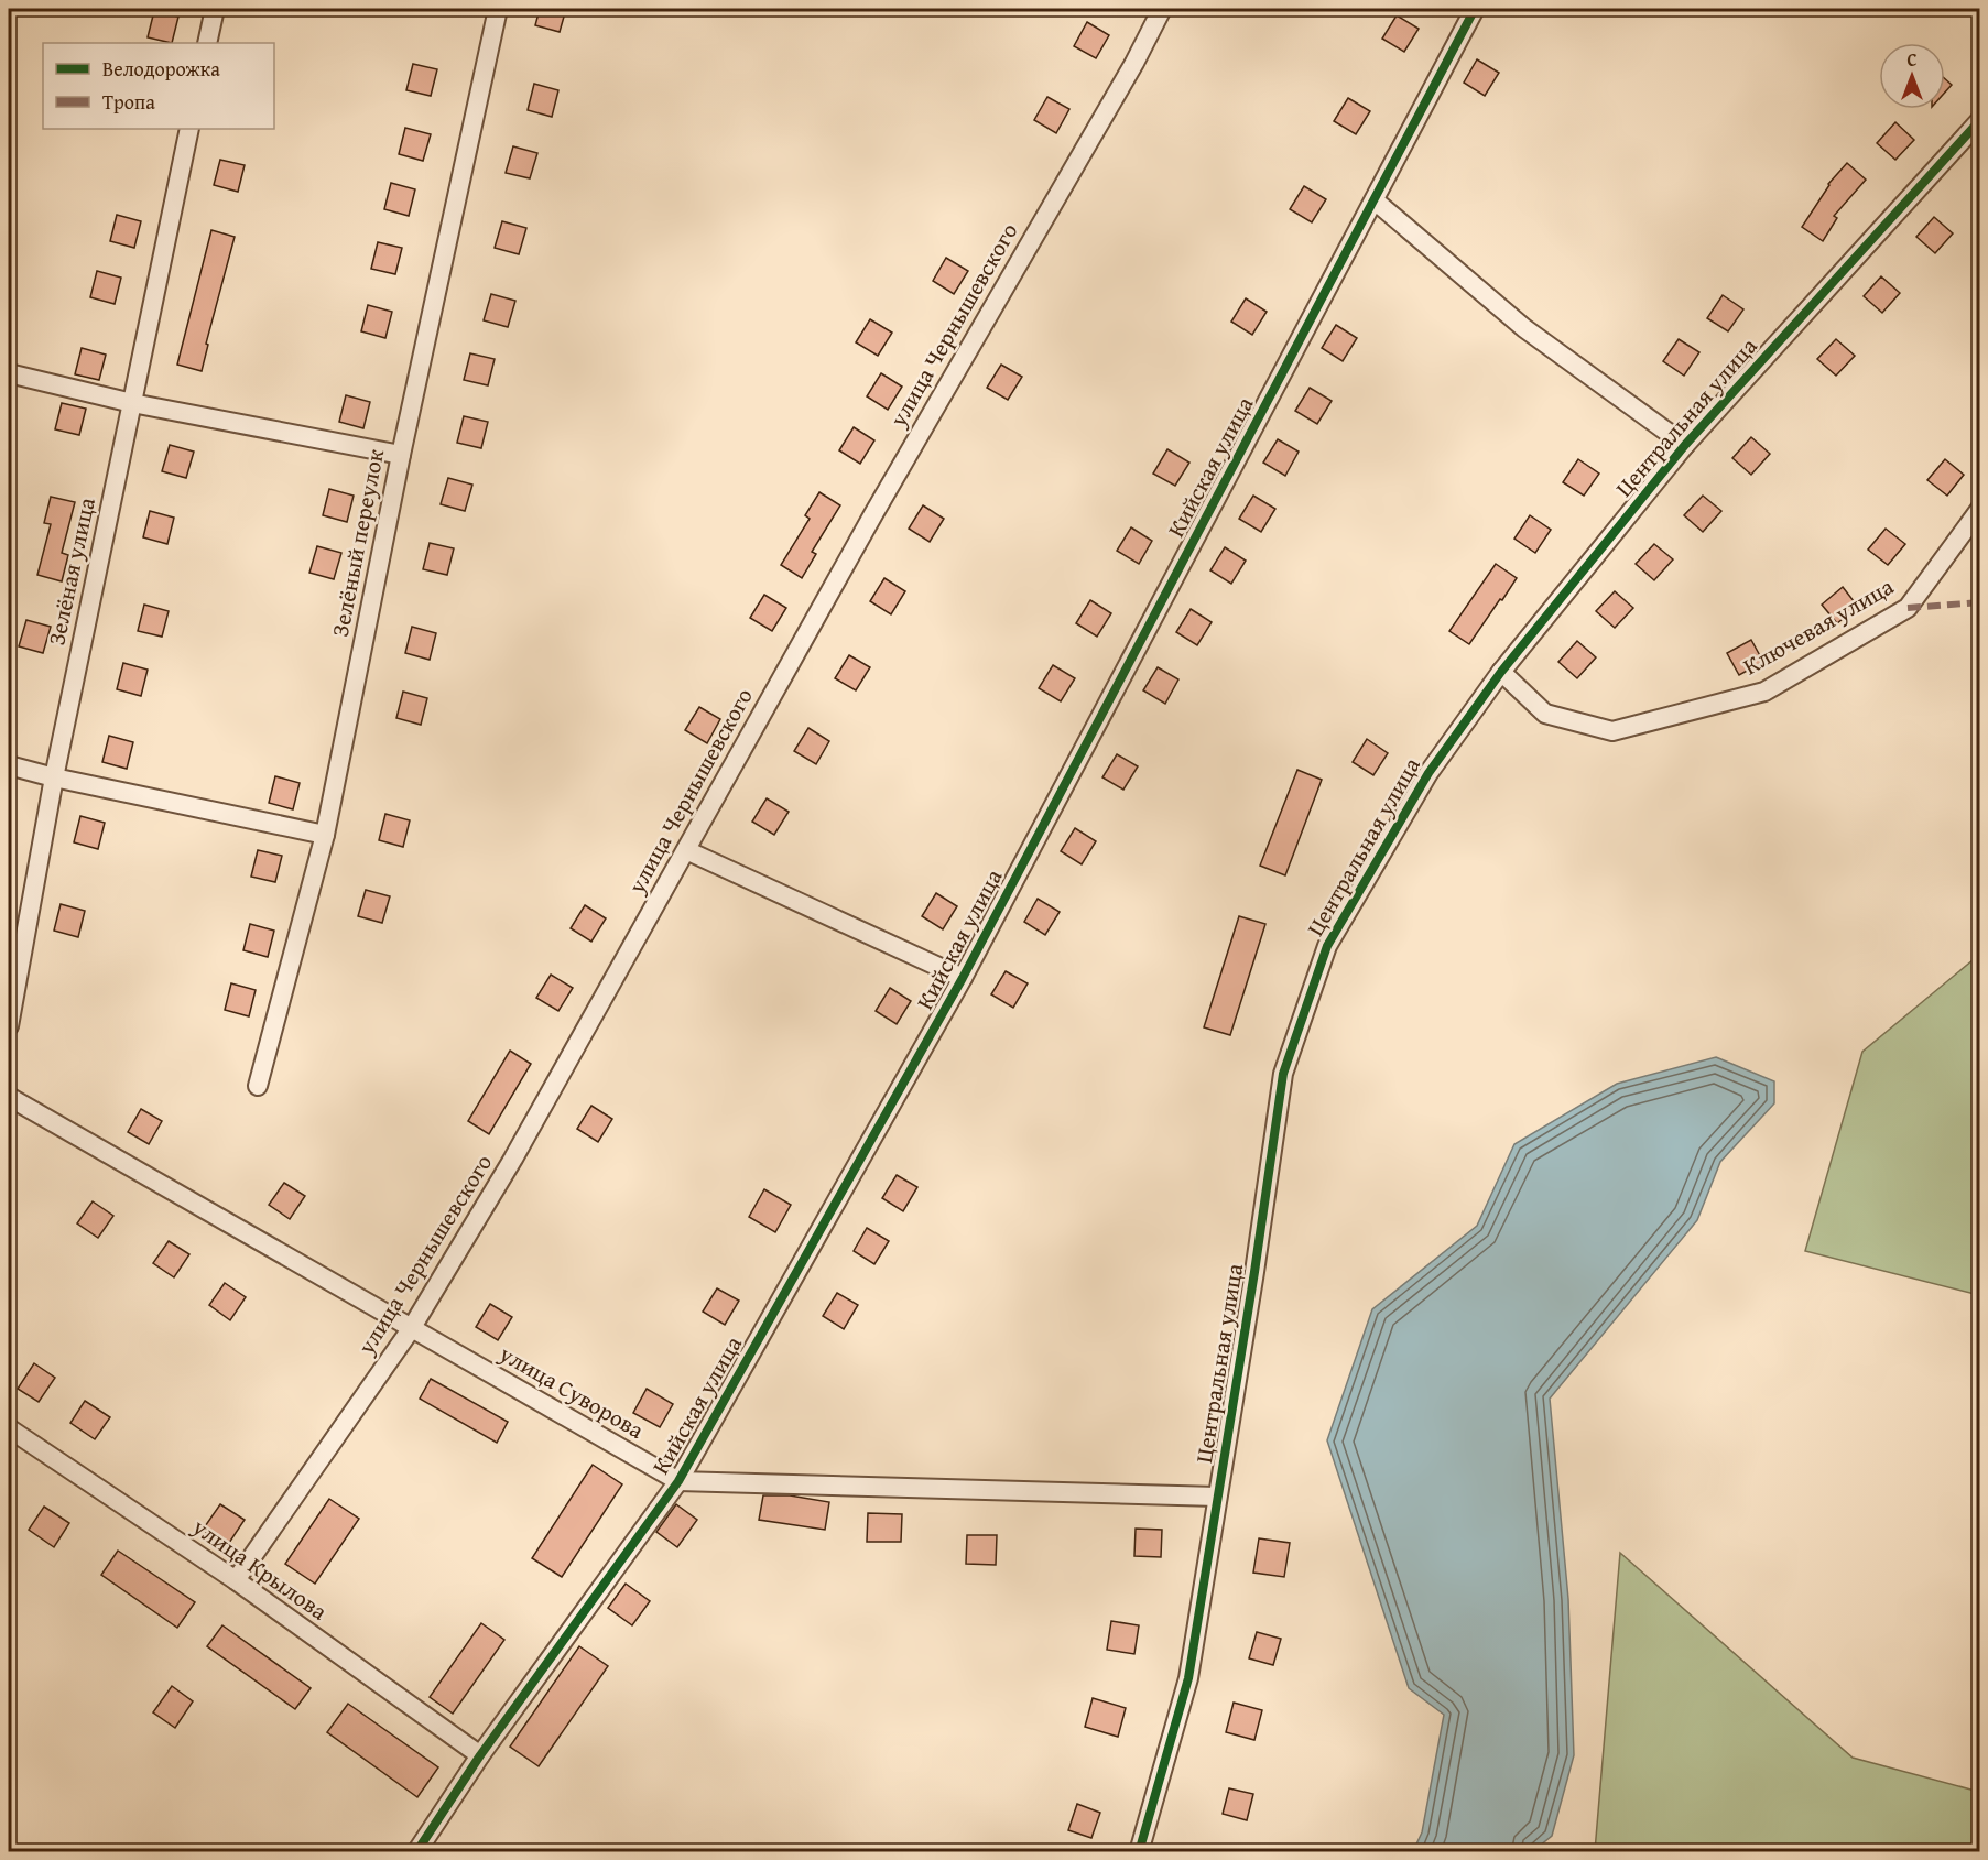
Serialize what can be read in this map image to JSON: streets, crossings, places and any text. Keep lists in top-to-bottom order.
{
  "streets": {
    "street": [
      "улица Чернышевского",
      "Центральная улица",
      "Кийская улица",
      "Зелёный переулок",
      "Зелёная улица",
      "Ключевая улица",
      "улица Суворова",
      "улица Крылова"
    ]
  },
  "crossings": [
    ["улица Чернышевского", "улица Суворова"],
    ["улица Чернышевского", "улица Крылова"],
    ["Центральная улица", "Ключевая улица"],
    ["Центральная улица", "улица Суворова"],
    ["Кийская улица", "улица Суворова"],
    ["Кийская улица", "улица Крылова"]
  ],
  "legend": ["Велодорожка", "Тропа"],
  "north": "top"
}
